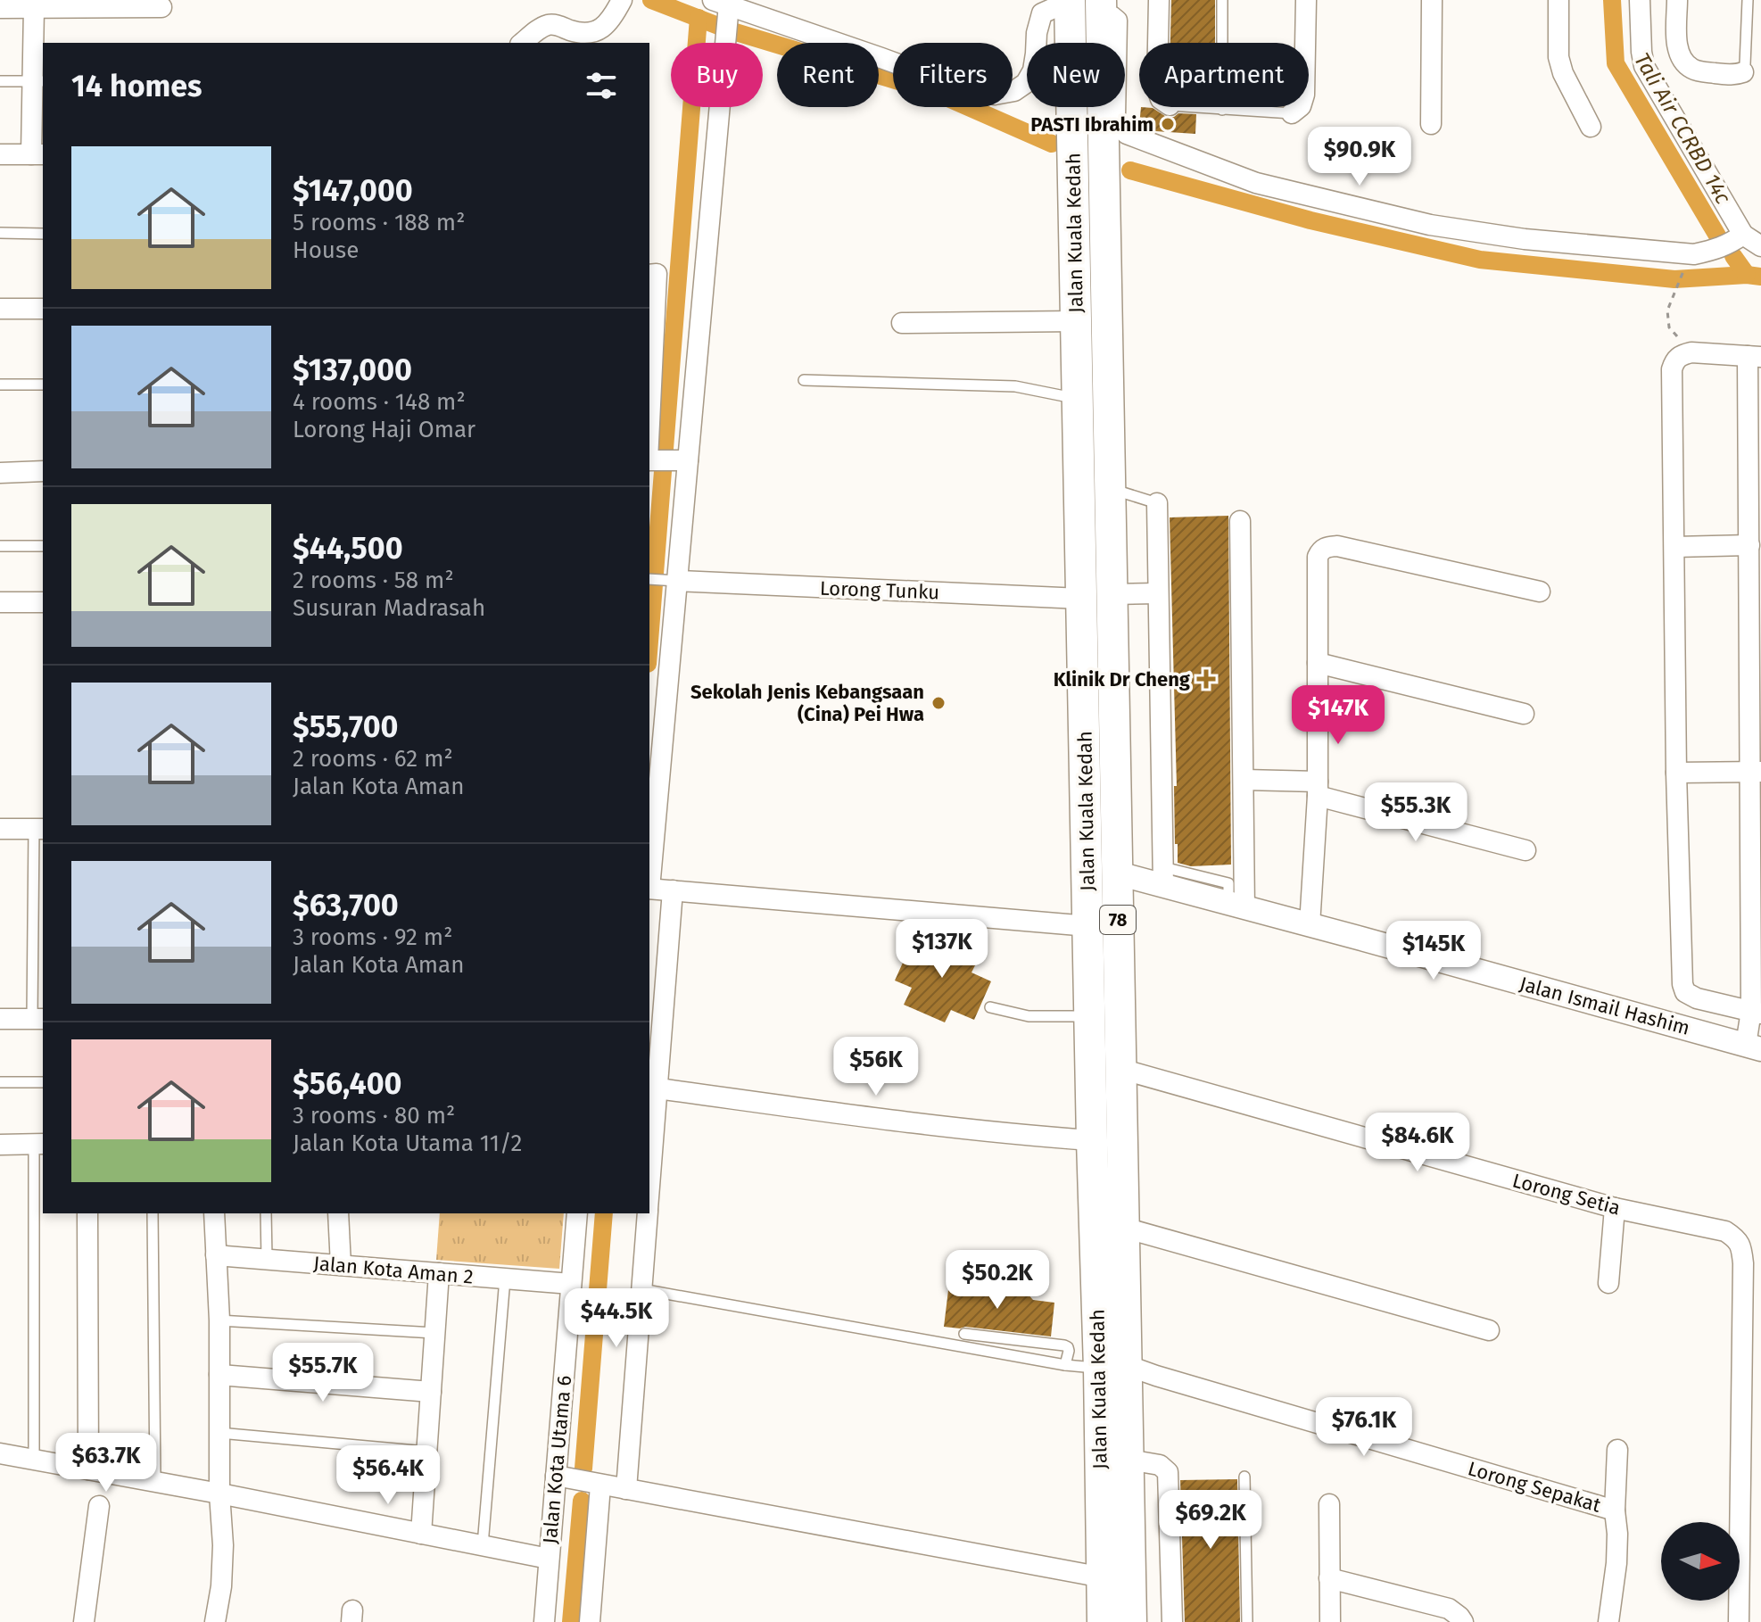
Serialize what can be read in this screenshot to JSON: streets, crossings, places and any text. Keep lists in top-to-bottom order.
{
  "streets": {
    "main road": ["Jalan Kuala Kedah", "78"],
    "street": [
      "Lorong Tunku",
      "Jalan Ismail Hashim",
      "Lorong Setia",
      "Jalan Kota Aman 2",
      "Jalan Kota Utama 6",
      "Lorong Sepakat"
    ]
  },
  "crossings": [
    ["Jalan Kuala Kedah", "Lorong Tunku"],
    ["Jalan Kuala Kedah", "Jalan Ismail Hashim"],
    ["Jalan Kuala Kedah", "Lorong Setia"],
    ["Jalan Kuala Kedah", "Lorong Sepakat"],
    ["Jalan Kota Aman 2", "Jalan Kota Utama 6"]
  ],
  "water": ["Tali Air CCRBD 14c"],
  "places": {
    "other": ["PASTI Ibrahim", "Sekolah Jenis Kebangsaan (Cina) Pei Hwa"],
    "health": ["Klinik Dr Cheng"]
  },
  "north": "right",
  "page": {
    "chip": [
      "Buy",
      "Rent",
      "Filters",
      "New",
      "Apartment"
    ],
    "heading": "14 homes",
    "price": [
      "$90.9K",
      "$147K",
      "$55.3K",
      "$137K",
      "$145K",
      "$56K",
      "$84.6K",
      "$50.2K",
      "$44.5K",
      "$55.7K",
      "$76.1K",
      "$63.7K",
      "$56.4K",
      "$69.2K"
    ],
    "list": [
      {
        "name": "$147,000",
        "note": "5 rooms · 188 m² · House"
      },
      {
        "name": "$137,000",
        "note": "4 rooms · 148 m² · Lorong Haji Omar"
      },
      {
        "name": "$44,500",
        "note": "2 rooms · 58 m² · Susuran Madrasah"
      },
      {
        "name": "$55,700",
        "note": "2 rooms · 62 m² · Jalan Kota Aman"
      },
      {
        "name": "$63,700",
        "note": "3 rooms · 92 m² · Jalan Kota Aman"
      },
      {
        "name": "$56,400",
        "note": "3 rooms · 80 m² · Jalan Kota Utama 11/2"
      }
    ]
  }
}
